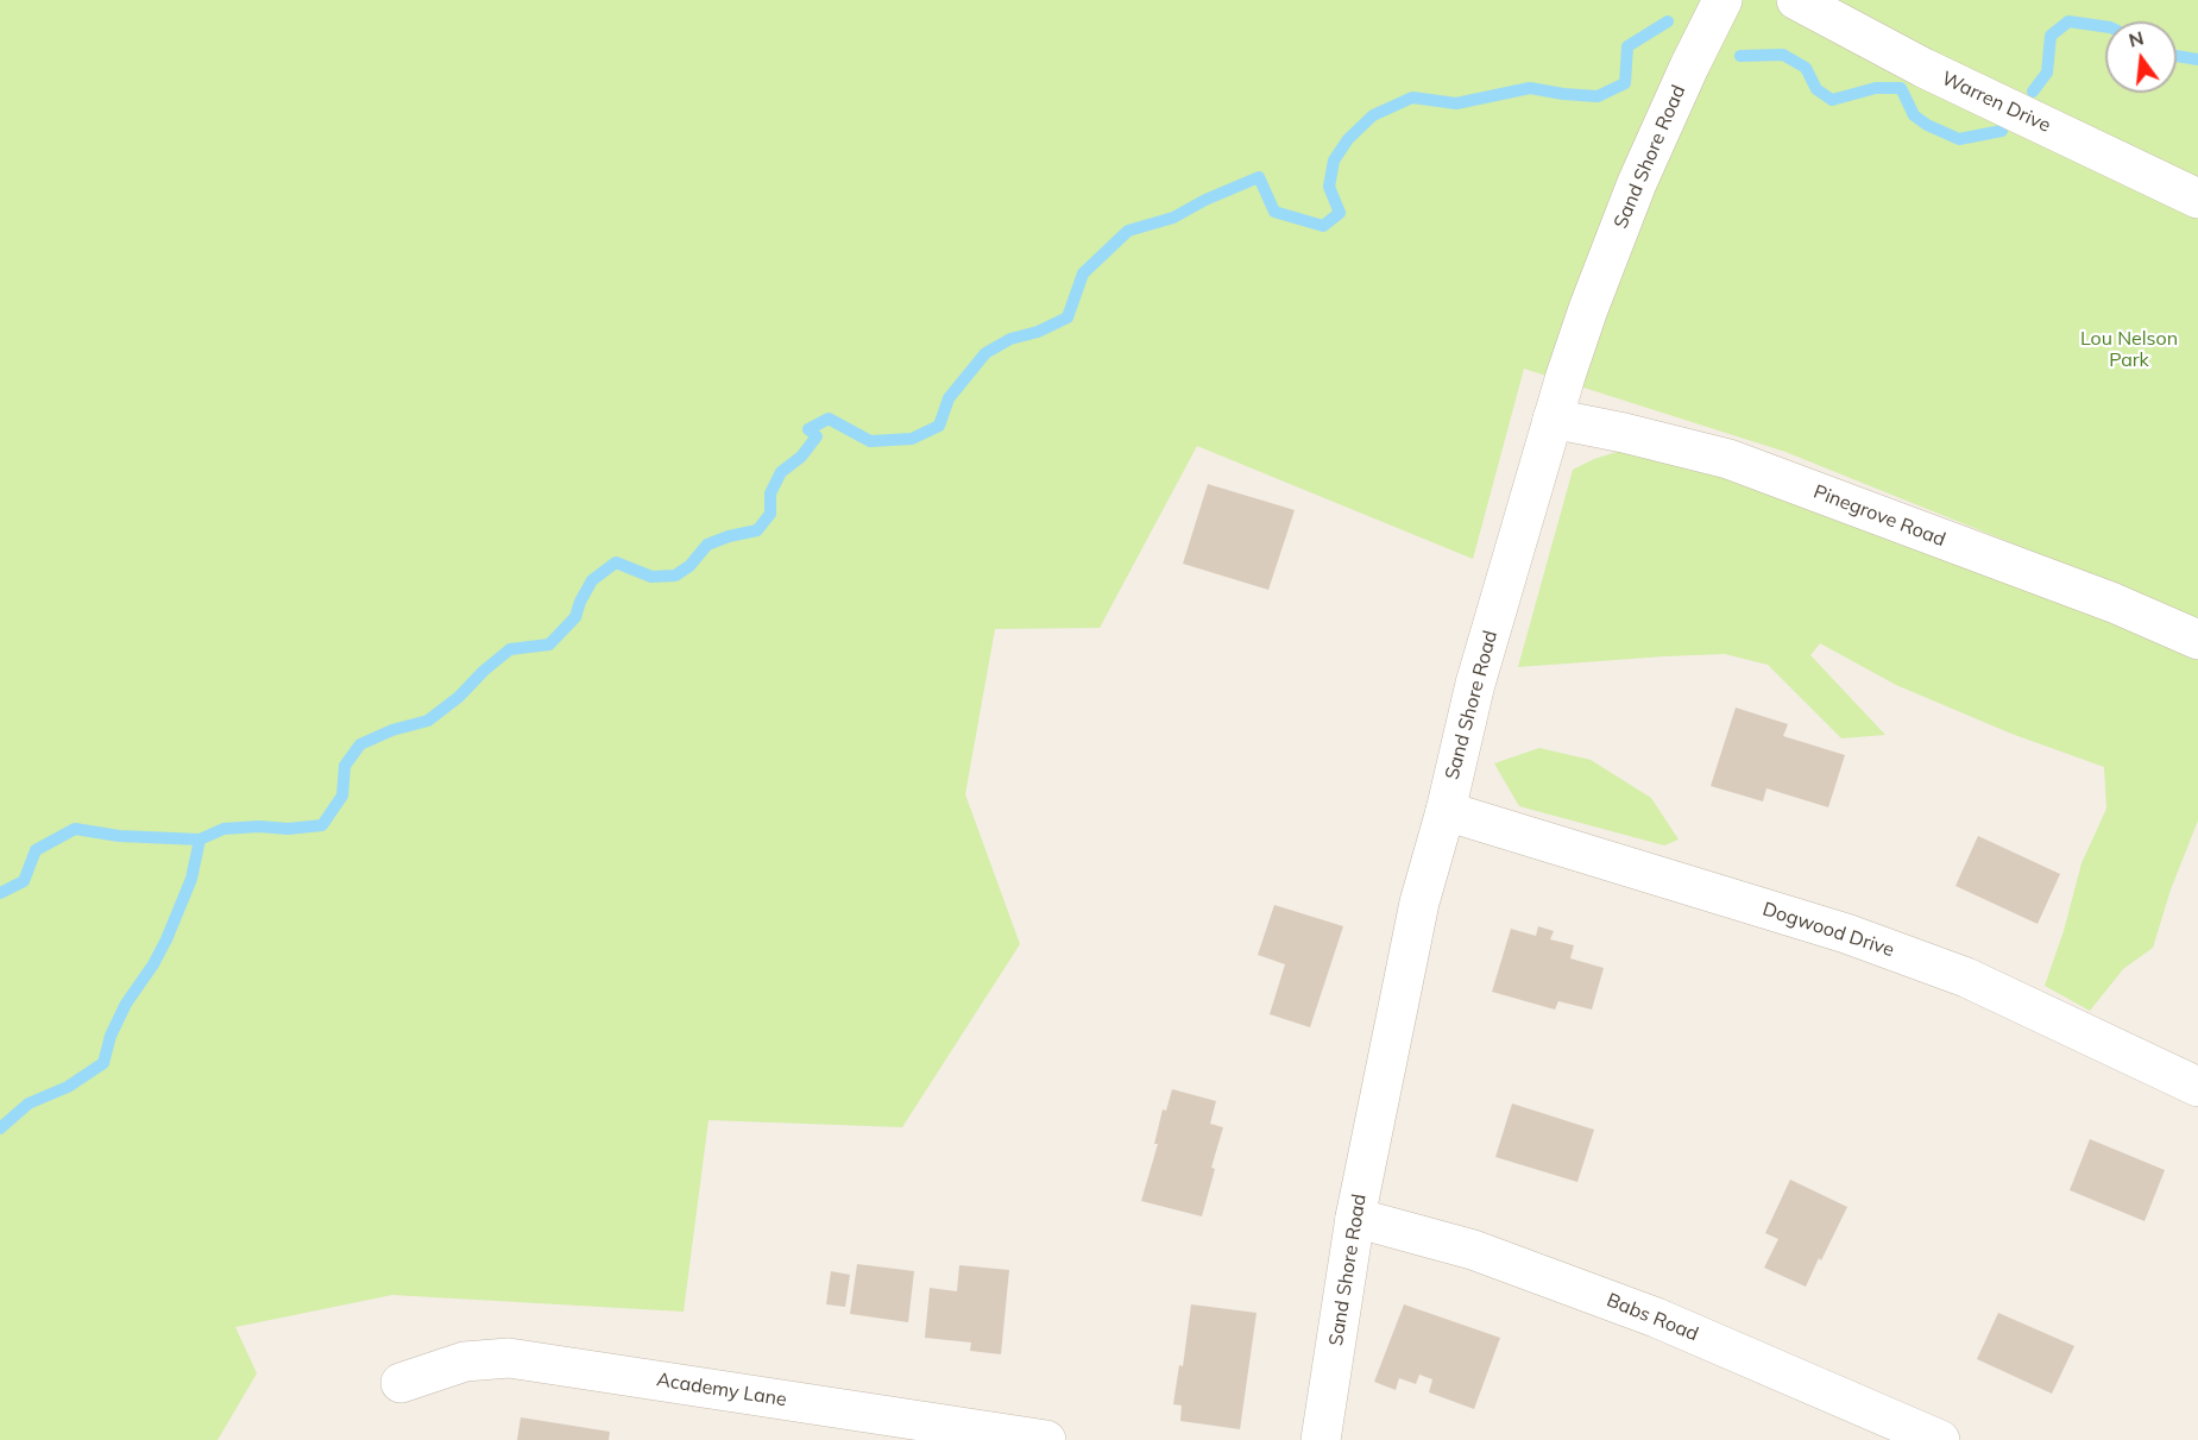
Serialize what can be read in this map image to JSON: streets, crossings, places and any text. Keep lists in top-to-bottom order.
{
  "streets": {
    "street": [
      "Warren Drive",
      "Sand Shore Road",
      "Pinegrove Road",
      "Dogwood Drive",
      "Babs Road",
      "Academy Lane"
    ]
  },
  "crossings": [
    ["Sand Shore Road", "Pinegrove Road"],
    ["Sand Shore Road", "Dogwood Drive"],
    ["Sand Shore Road", "Babs Road"]
  ],
  "parks": ["Lou Nelson Park"],
  "north": "top"
}
